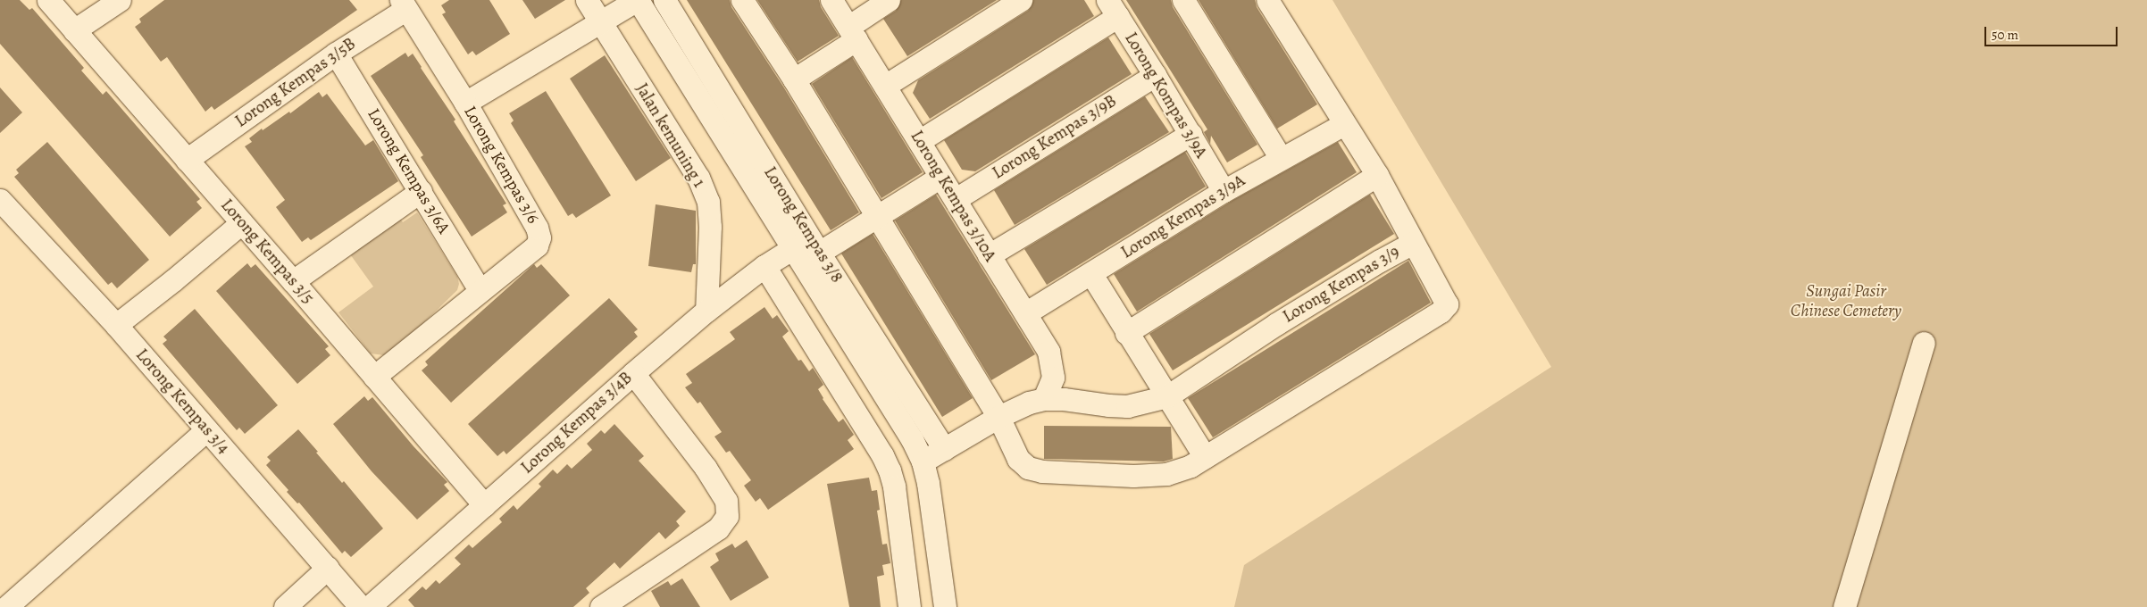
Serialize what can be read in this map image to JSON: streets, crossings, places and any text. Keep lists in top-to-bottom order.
{
  "streets": {
    "street": [
      "Lorong Kempas 3/5B",
      "Lorong Kompas 3/9A",
      "Jalan kemuning 1",
      "Lorong Kempas 3/9B",
      "Lorong Kempas 3/6",
      "Lorong Kempas 3/6A",
      "Lorong Kempas 3/10A",
      "Lorong Kempas 3/9A",
      "Lorong Kempas 3/8",
      "Lorong Kempas 3/5",
      "Lorong Kempas 3/9",
      "Lorong Kempas 3/4",
      "Lorong Kempas 3/4B"
    ]
  },
  "crossings": [
    ["Lorong Kempas 3/5B", "Lorong Kempas 3/6"],
    ["Lorong Kempas 3/5B", "Lorong Kempas 3/6A"],
    ["Lorong Kempas 3/5B", "Lorong Kempas 3/5"],
    ["Lorong Kompas 3/9A", "Lorong Kempas 3/9B"],
    ["Lorong Kompas 3/9A", "Lorong Kempas 3/9A"],
    ["Jalan kemuning 1", "Lorong Kempas 3/4B"],
    ["Lorong Kempas 3/9B", "Lorong Kempas 3/10A"],
    ["Lorong Kempas 3/6", "Lorong Kempas 3/6A"],
    ["Lorong Kempas 3/6", "Lorong Kempas 3/5"],
    ["Lorong Kempas 3/10A", "Lorong Kempas 3/9A"],
    ["Lorong Kempas 3/10A", "Lorong Kempas 3/9"],
    ["Lorong Kempas 3/9A", "Lorong Kempas 3/9"],
    ["Lorong Kempas 3/5", "Lorong Kempas 3/4B"]
  ],
  "parks": ["Sungai Pasir Chinese Cemetery"],
  "scale_bar": "50 m"
}
